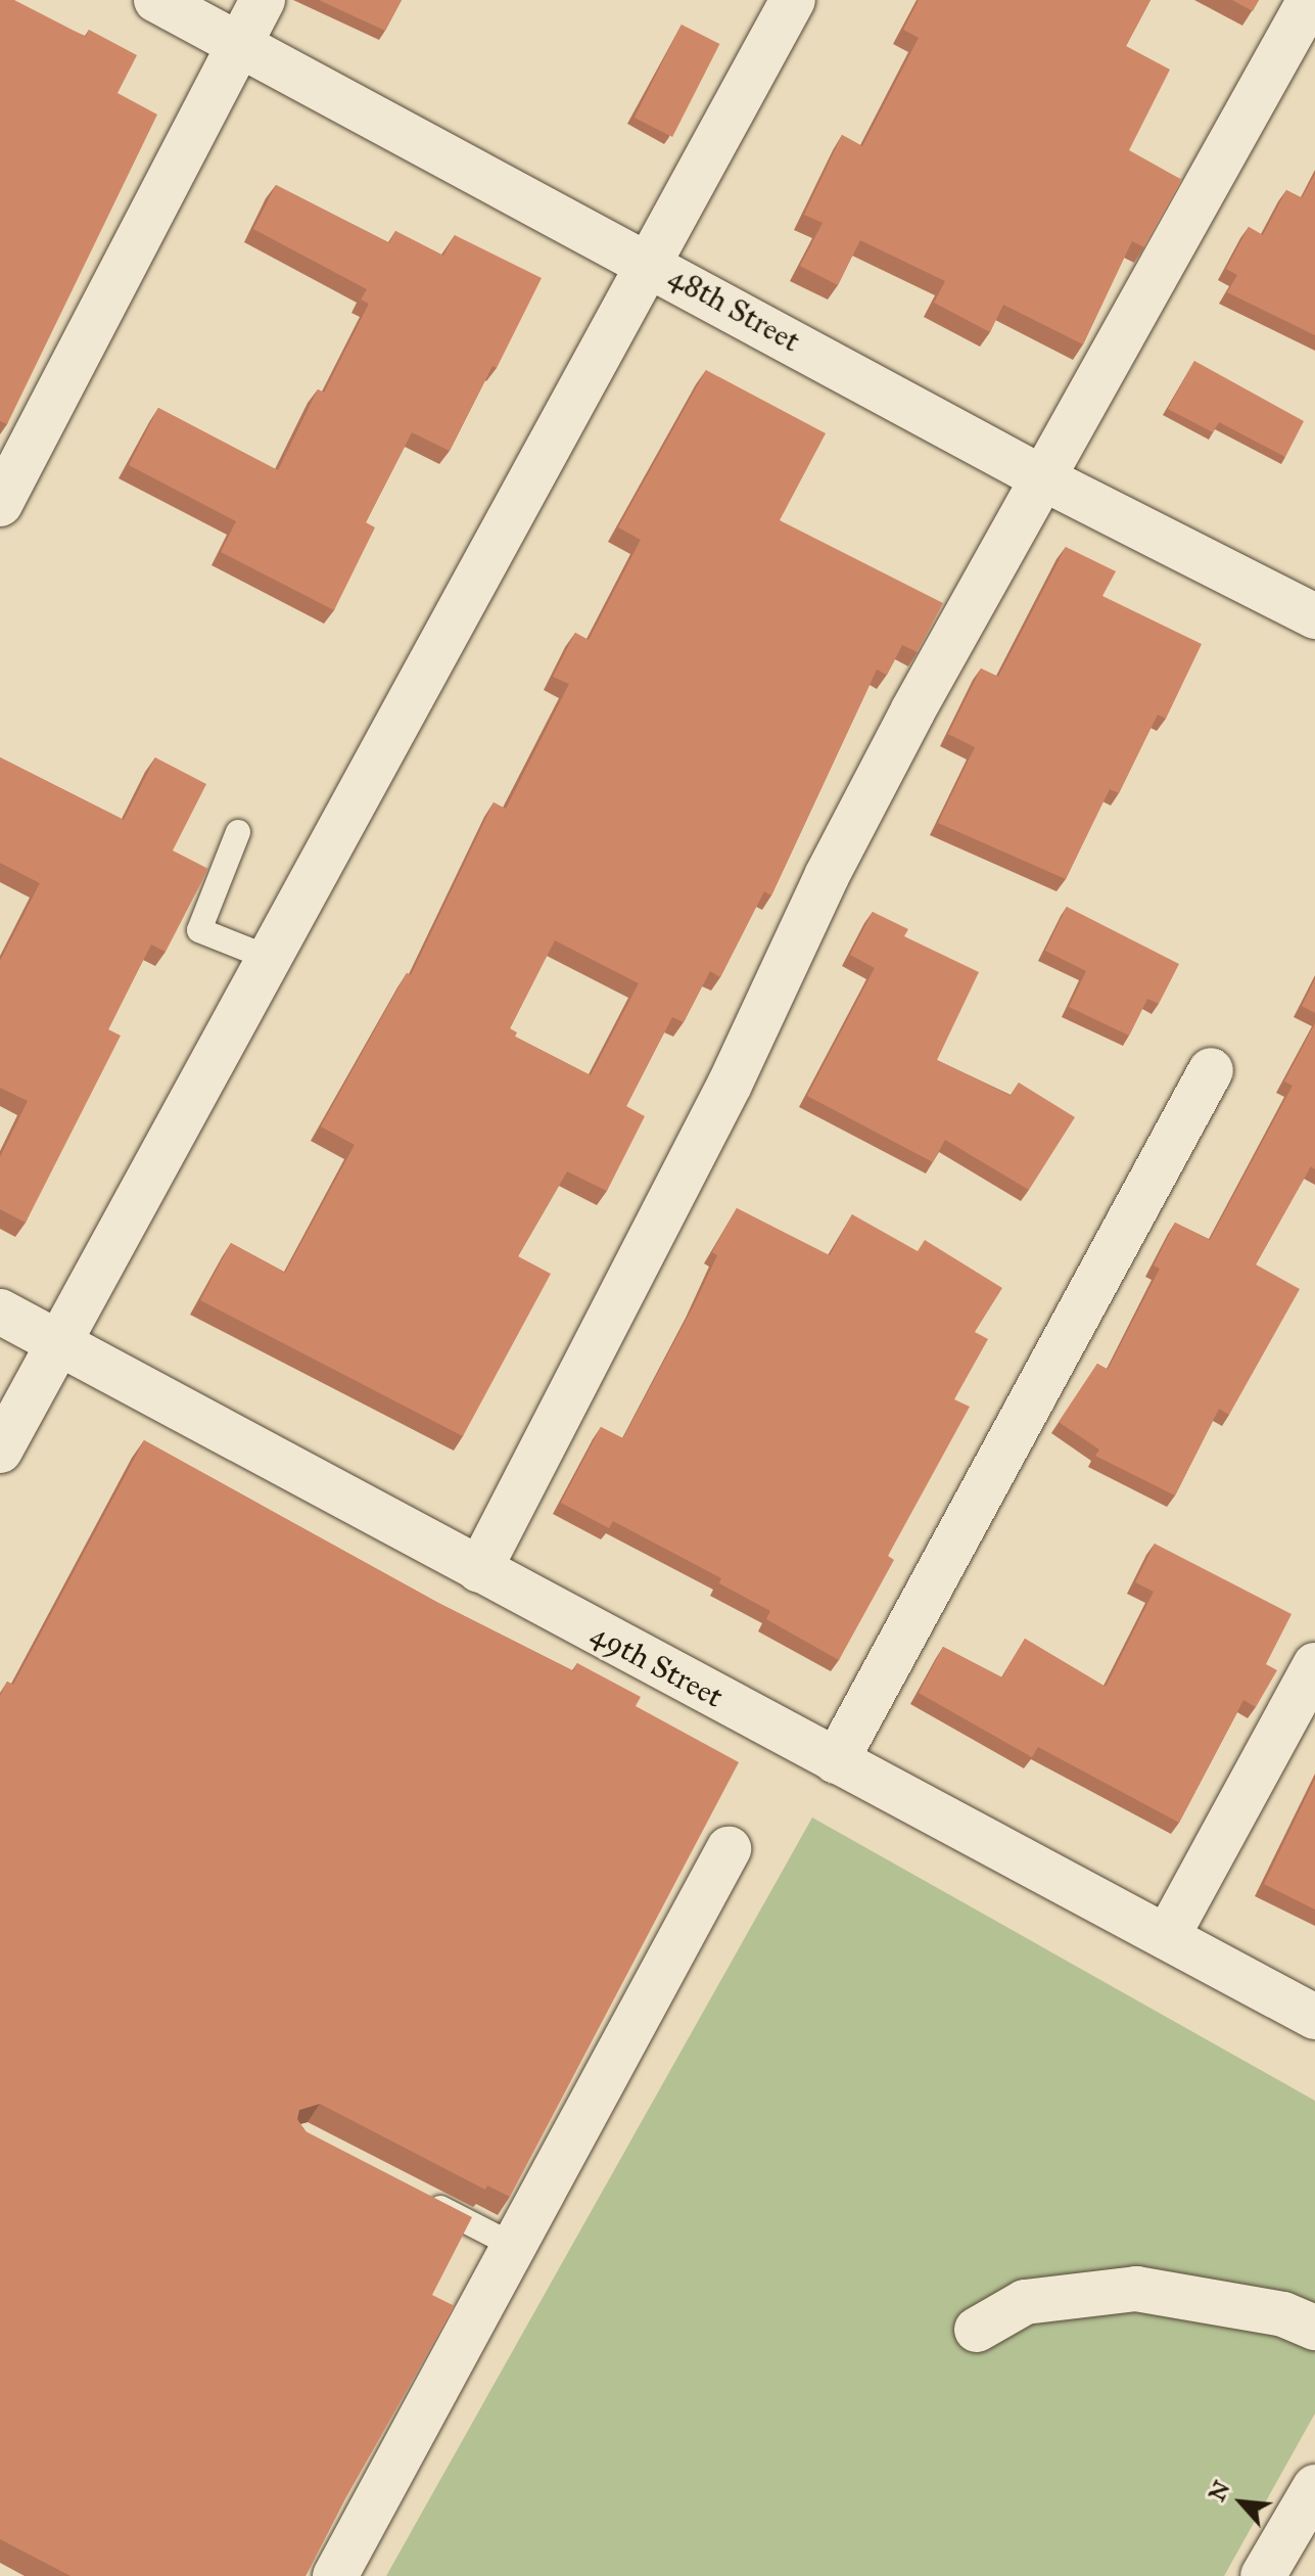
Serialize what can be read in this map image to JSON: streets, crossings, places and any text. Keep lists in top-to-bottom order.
{
  "streets": {
    "street": ["48th Street", "49th Street"]
  },
  "north": "top left"
}
